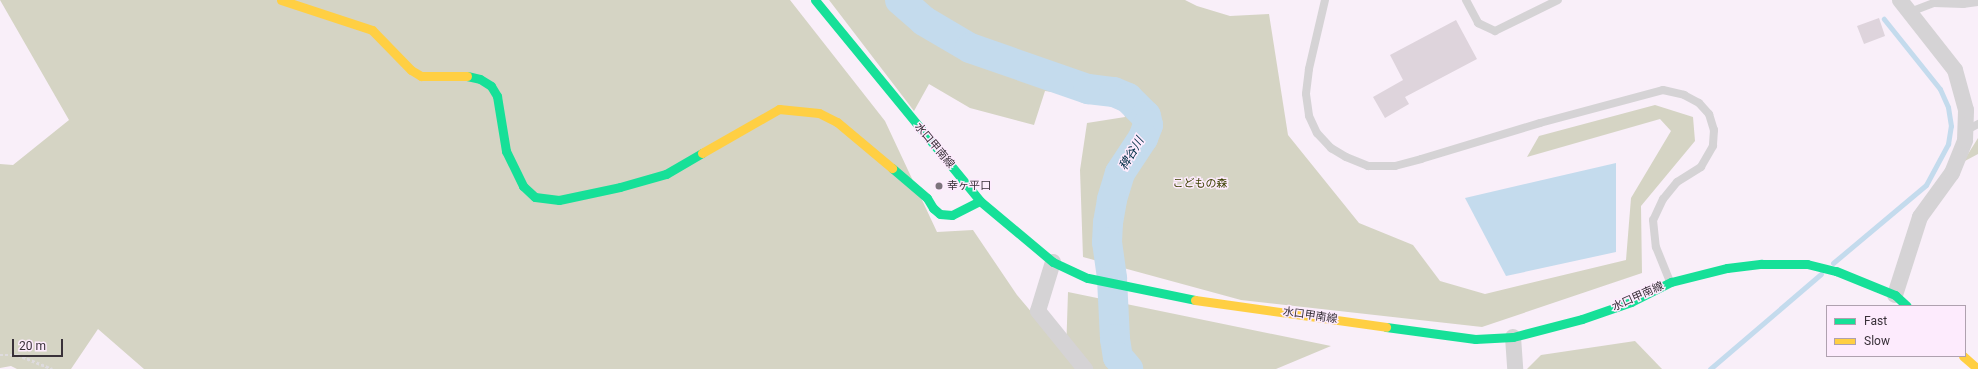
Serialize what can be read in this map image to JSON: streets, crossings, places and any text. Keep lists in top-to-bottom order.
{
  "streets": {
    "main road": ["水口甲南線"]
  },
  "water": ["稗谷川"],
  "parks": ["こどもの森"],
  "places": ["幸ヶ平口"],
  "legend": ["Fast", "Slow"],
  "scale_bar": "20 m"
}
